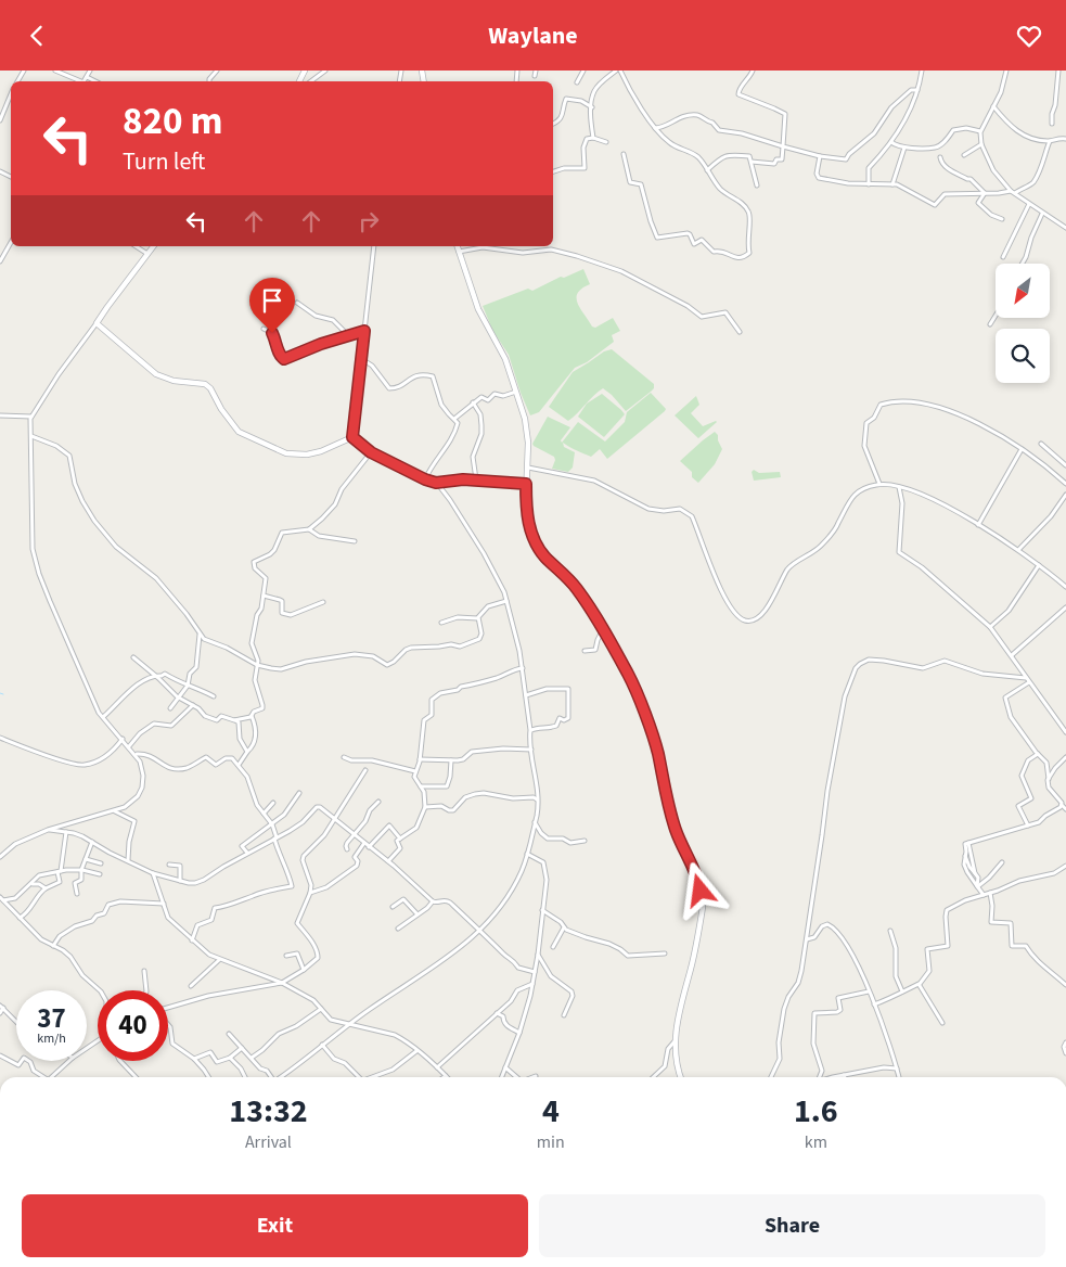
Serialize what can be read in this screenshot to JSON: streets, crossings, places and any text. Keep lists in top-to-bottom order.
{
  "north": "bottom left",
  "page": {
    "header": "Waylane",
    "turn": ["820 m", "Turn left"],
    "speed": "37 km/h",
    "limit": "40",
    "eta": [
      "13:32",
      "Arrival",
      "4",
      "min",
      "1.6",
      "km"
    ],
    "buttons": ["Exit", "Share"]
  }
}
